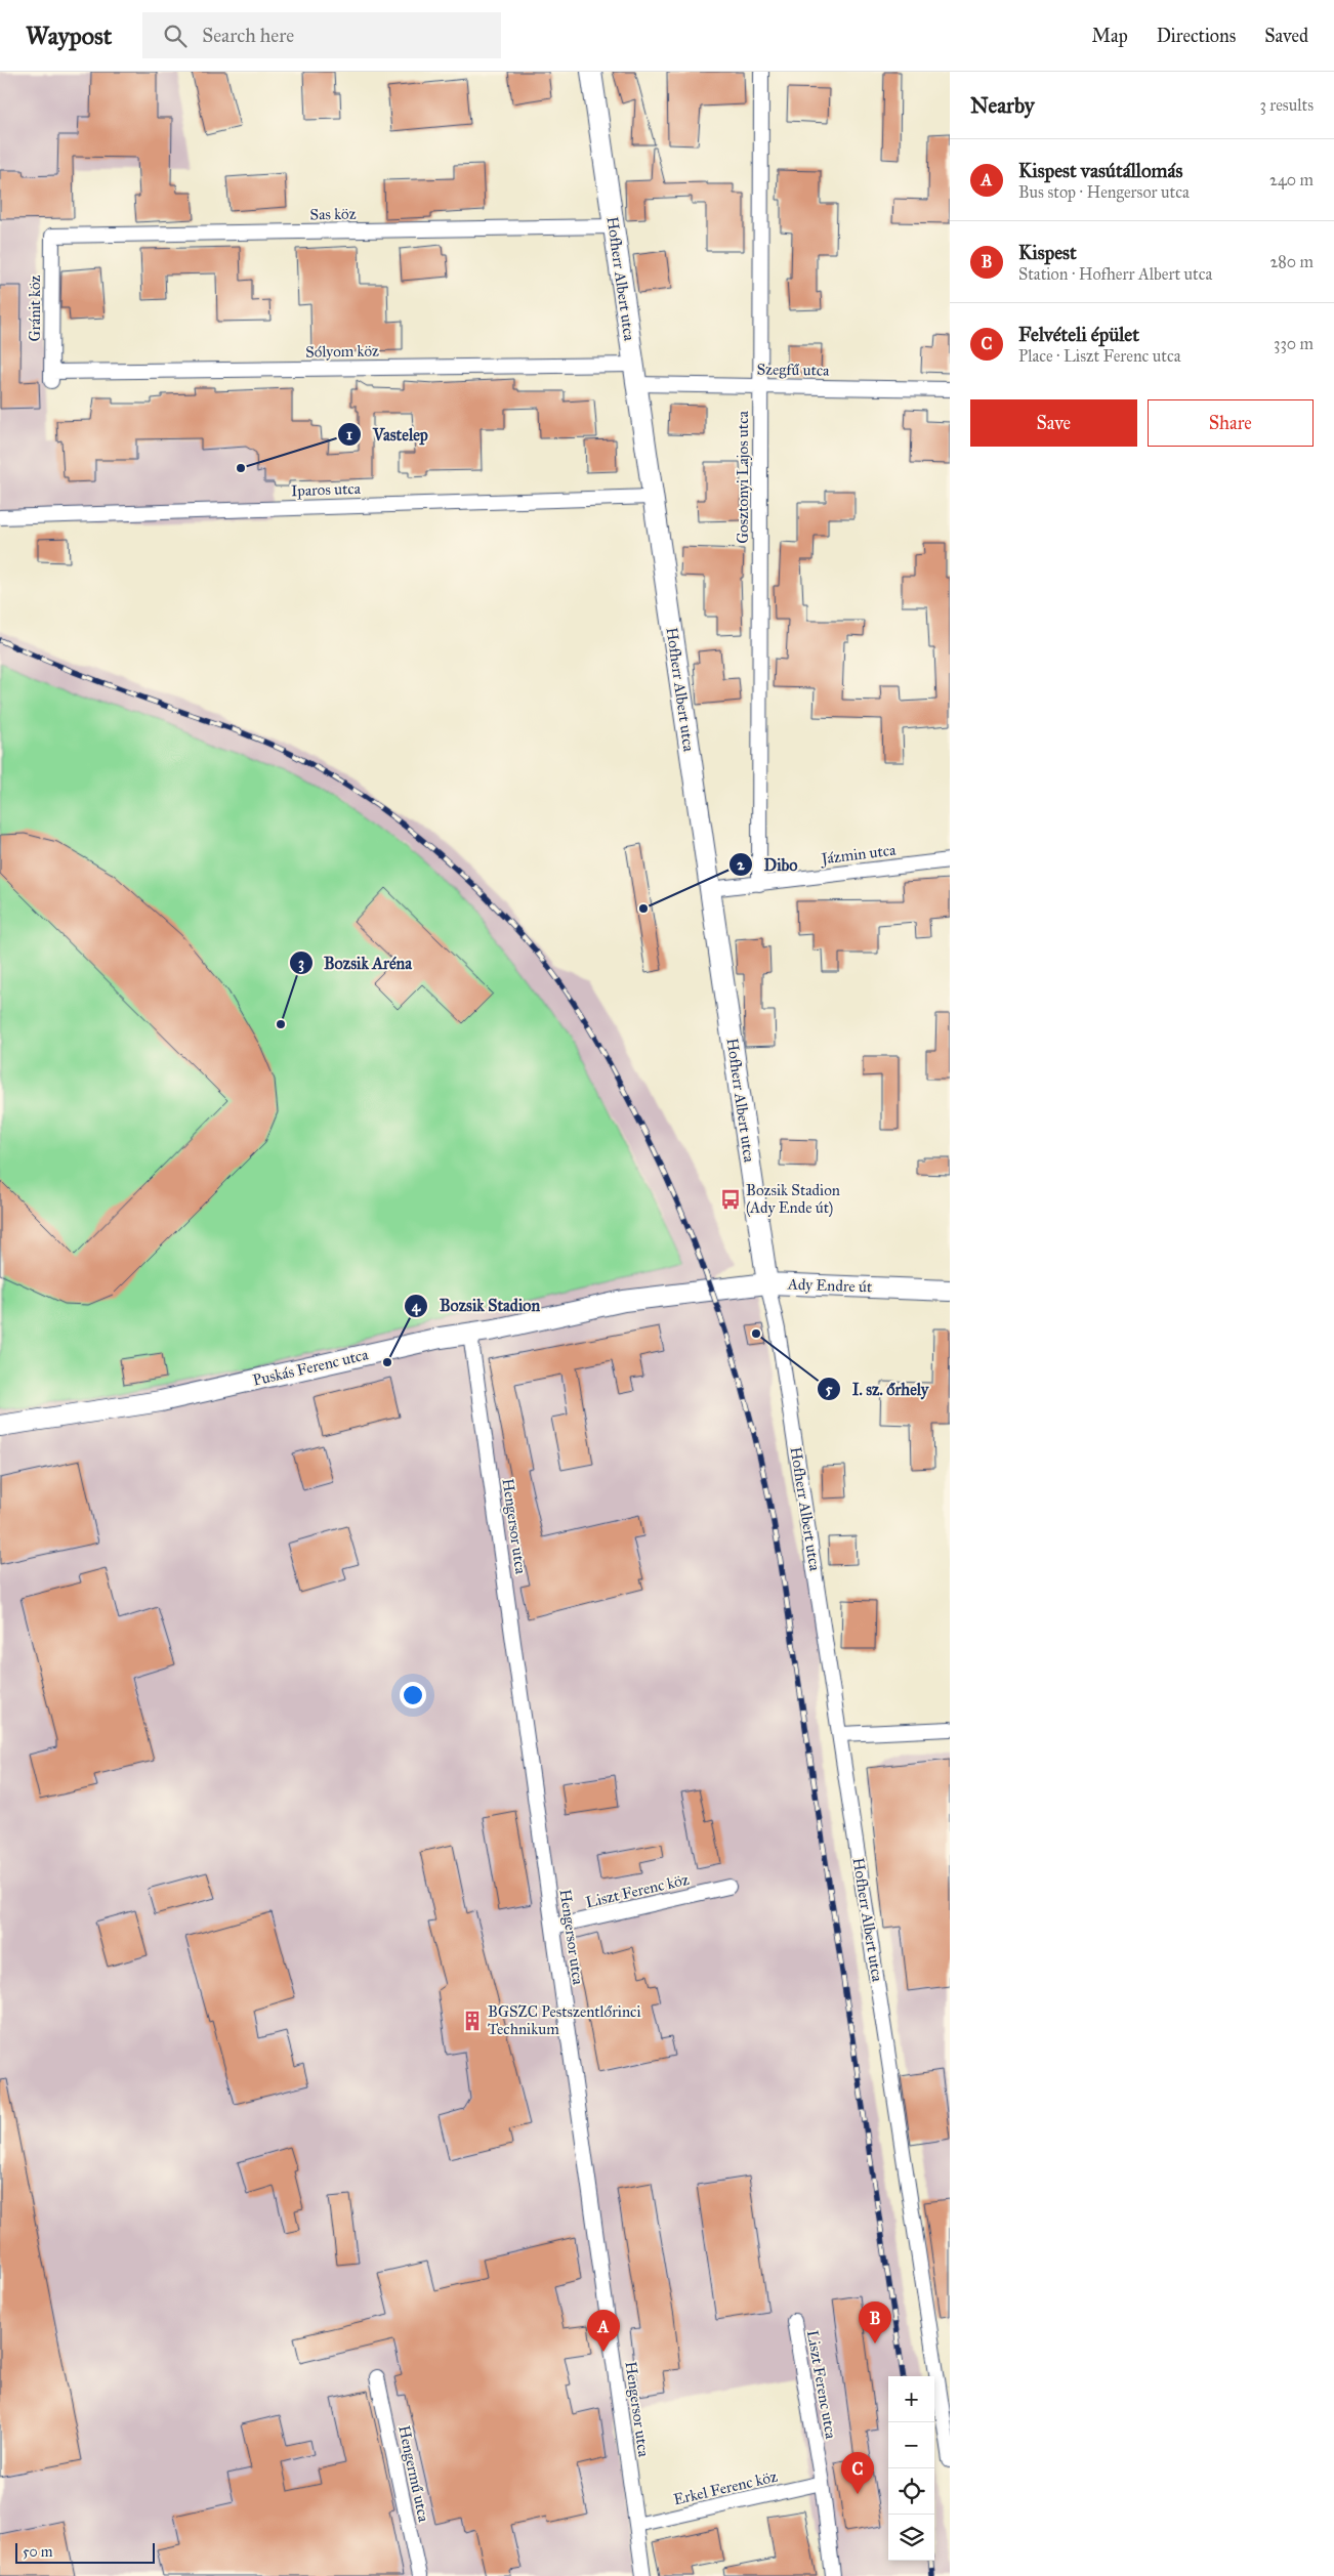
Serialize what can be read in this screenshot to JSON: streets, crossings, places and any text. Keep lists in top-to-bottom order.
{
  "streets": {
    "street": [
      "Sas köz",
      "Hofherr Albert utca",
      "Gránit köz",
      "Sólyom köz",
      "Szegfű utca",
      "Gosztonyi Lajos utca",
      "Iparos utca",
      "Jázmin utca",
      "Ady Endre út",
      "Puskás Ferenc utca",
      "Hengersor utca",
      "Liszt Ferenc köz",
      "Liszt Ferenc utca",
      "Hengermű utca",
      "Erkel Ferenc köz"
    ]
  },
  "crossings": [
    ["Sas köz", "Hofherr Albert utca"],
    ["Sas köz", "Gránit köz"],
    ["Hofherr Albert utca", "Sólyom köz"],
    ["Hofherr Albert utca", "Szegfű utca"],
    ["Hofherr Albert utca", "Iparos utca"],
    ["Hofherr Albert utca", "Jázmin utca"],
    ["Hofherr Albert utca", "Ady Endre út"],
    ["Gránit köz", "Sólyom köz"],
    ["Sólyom köz", "Szegfű utca"],
    ["Szegfű utca", "Gosztonyi Lajos utca"],
    ["Gosztonyi Lajos utca", "Jázmin utca"],
    ["Ady Endre út", "Puskás Ferenc utca"],
    ["Puskás Ferenc utca", "Hengersor utca"],
    ["Hengersor utca", "Liszt Ferenc köz"],
    ["Hengersor utca", "Erkel Ferenc köz"],
    ["Liszt Ferenc utca", "Erkel Ferenc köz"]
  ],
  "places": {
    "other": [
      "Vastelep",
      "Dibo",
      "Bozsik Aréna",
      "I. sz. őrhely",
      "Bozsik Stadion"
    ],
    "bus stop": ["Bozsik Stadion (Ady Ende út)"],
    "building": ["BGSZC Pestszentlőrinci Technikum"]
  },
  "scale_bar": "50 m",
  "page": {
    "header": "Waypost",
    "search": "Search here",
    "nav": ["Map", "Directions", "Saved"],
    "heading": ["Nearby", "3 results"],
    "list": [
      {
        "mark": "A",
        "name": "Kispest vasútállomás",
        "note": "Bus stop · Hengersor utca",
        "value": "240 m"
      },
      {
        "mark": "B",
        "name": "Kispest",
        "note": "Station · Hofherr Albert utca",
        "value": "280 m"
      },
      {
        "mark": "C",
        "name": "Felvételi épület",
        "note": "Place · Liszt Ferenc utca",
        "value": "330 m"
      }
    ],
    "buttons": ["Save", "Share"],
    "pins": ["B", "A", "C"],
    "map_buttons": ["+", "−"],
    "scale": "50 m"
  }
}
